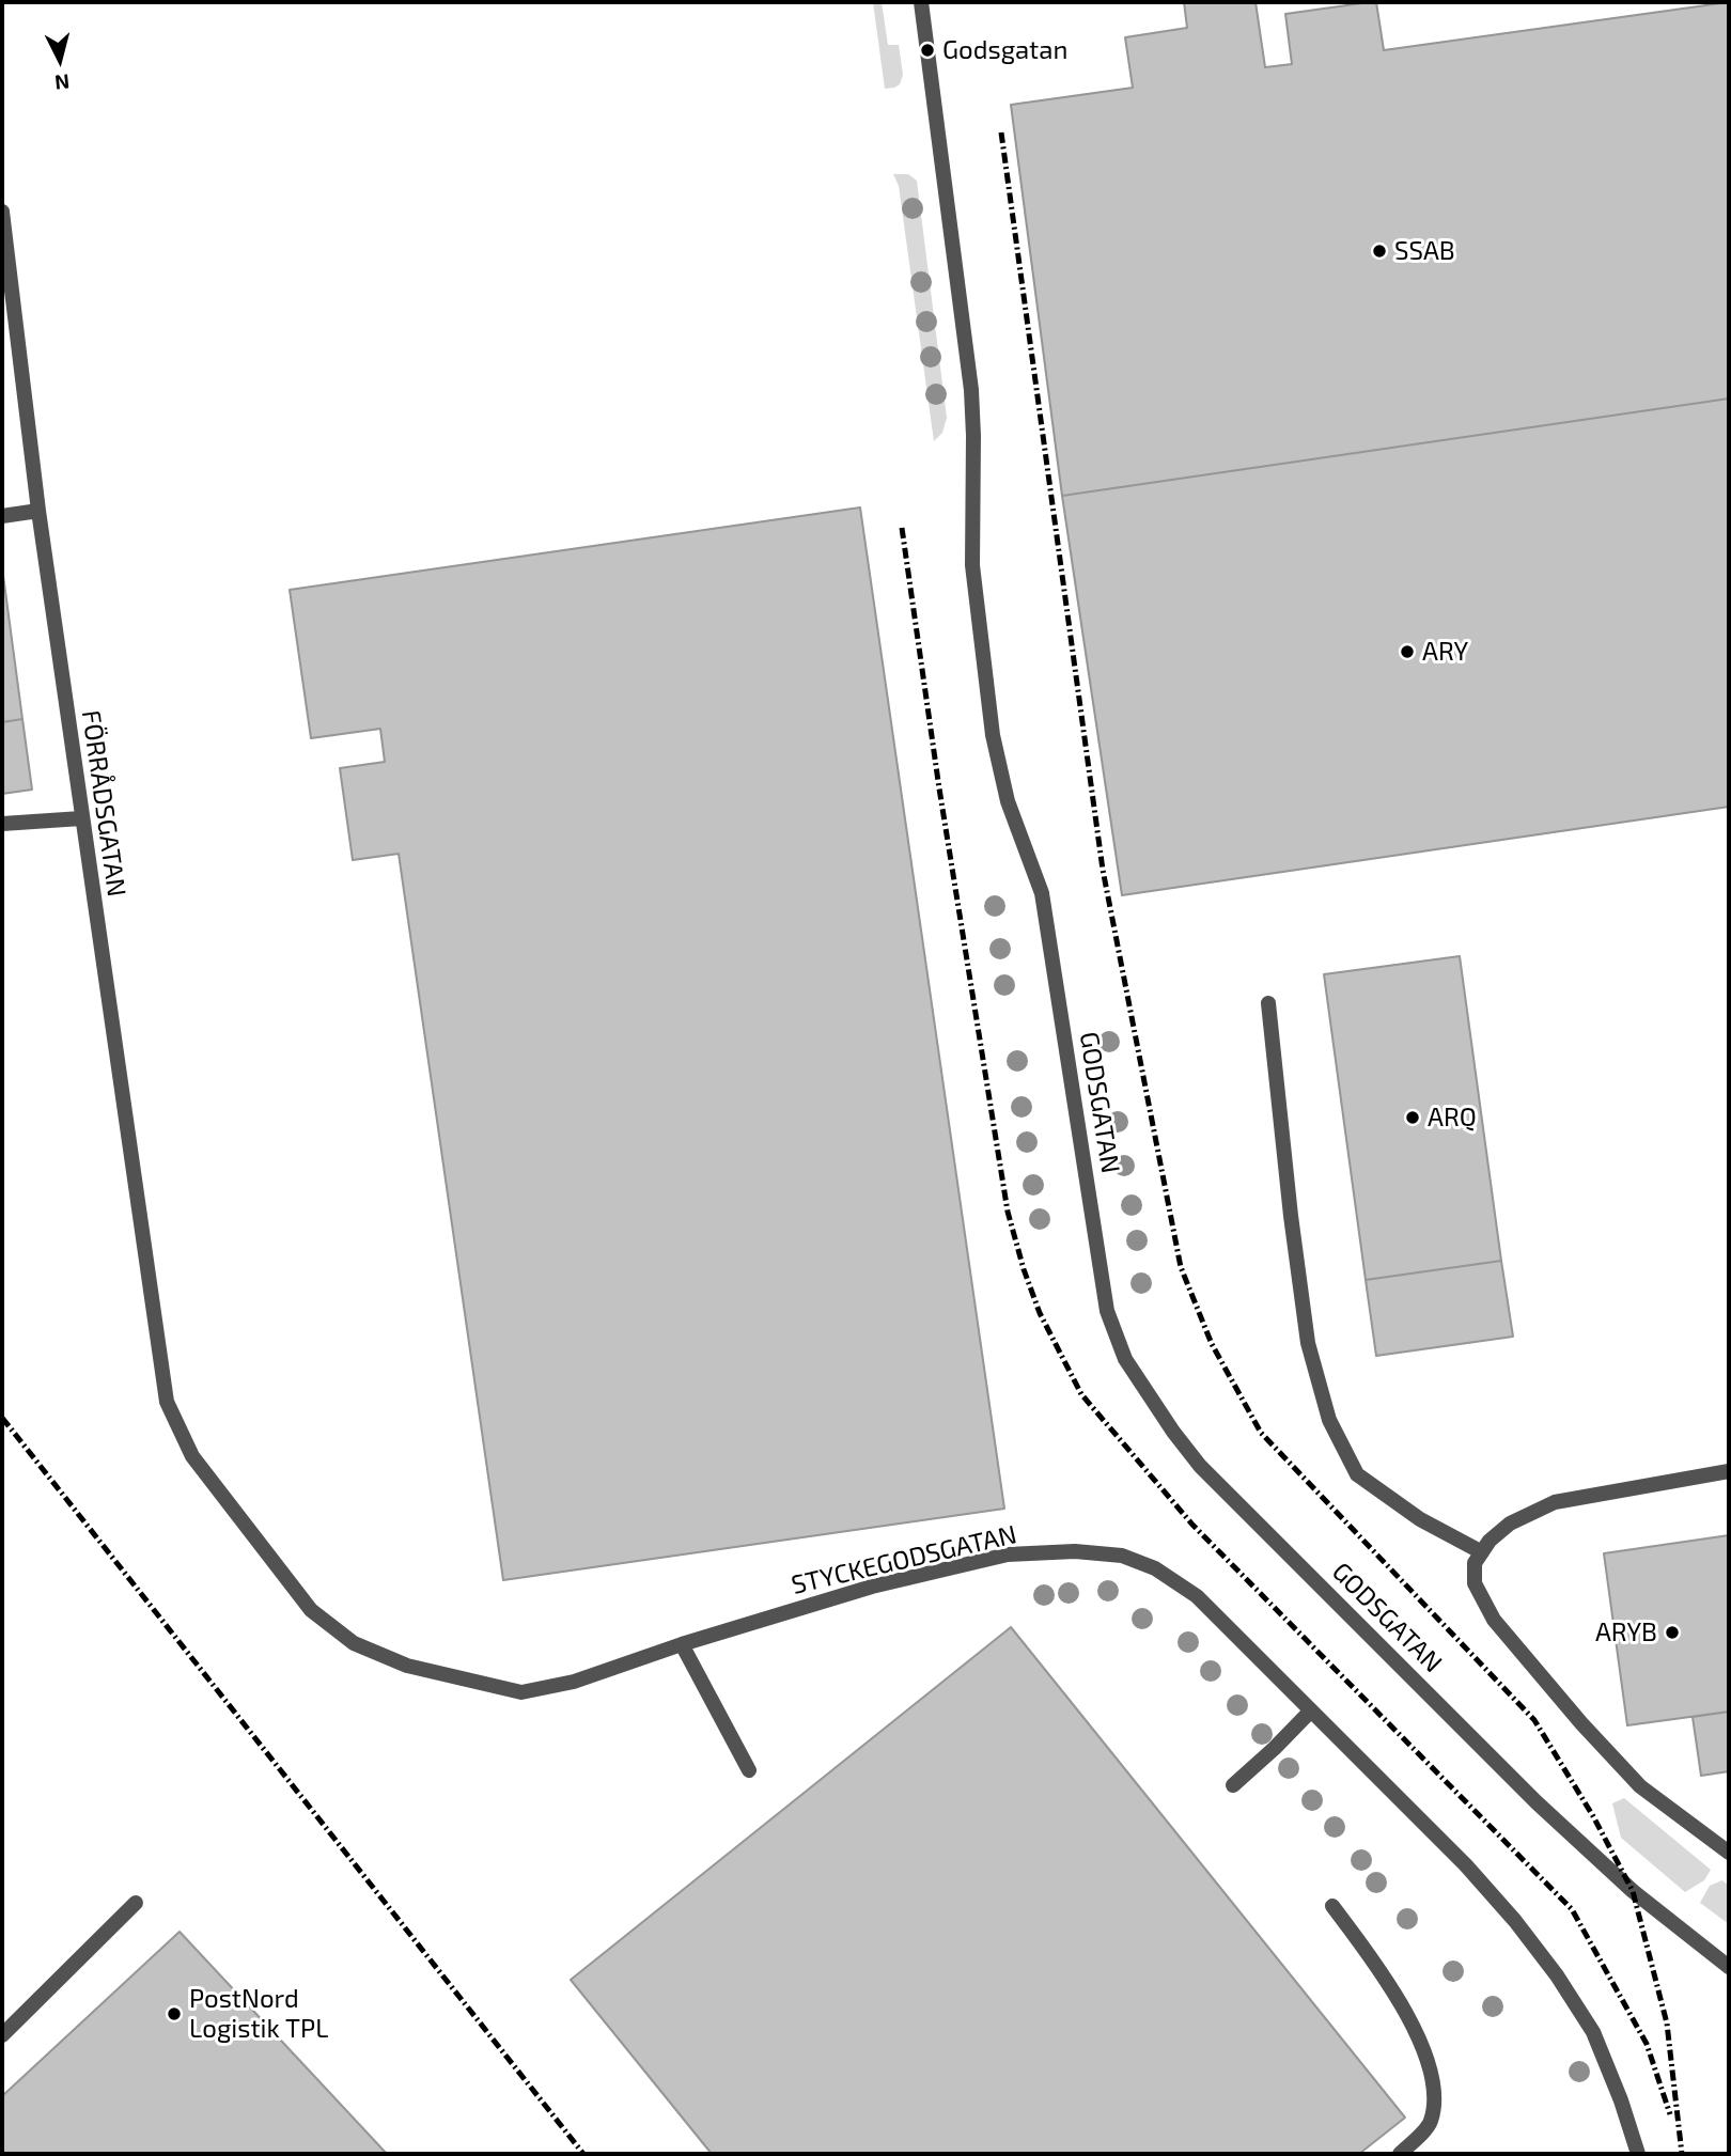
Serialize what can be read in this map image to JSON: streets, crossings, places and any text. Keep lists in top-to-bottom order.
{
  "streets": {
    "street": ["FÖRRÅDSGATAN", "GODSGATAN", "STYCKEGODSGATAN"]
  },
  "crossings": [
    ["FÖRRÅDSGATAN", "STYCKEGODSGATAN"]
  ],
  "places": [
    "Godsgatan",
    "SSAB",
    "ARY",
    "ARQ",
    "ARYB",
    "PostNord Logistik TPL"
  ],
  "north": "bottom"
}
